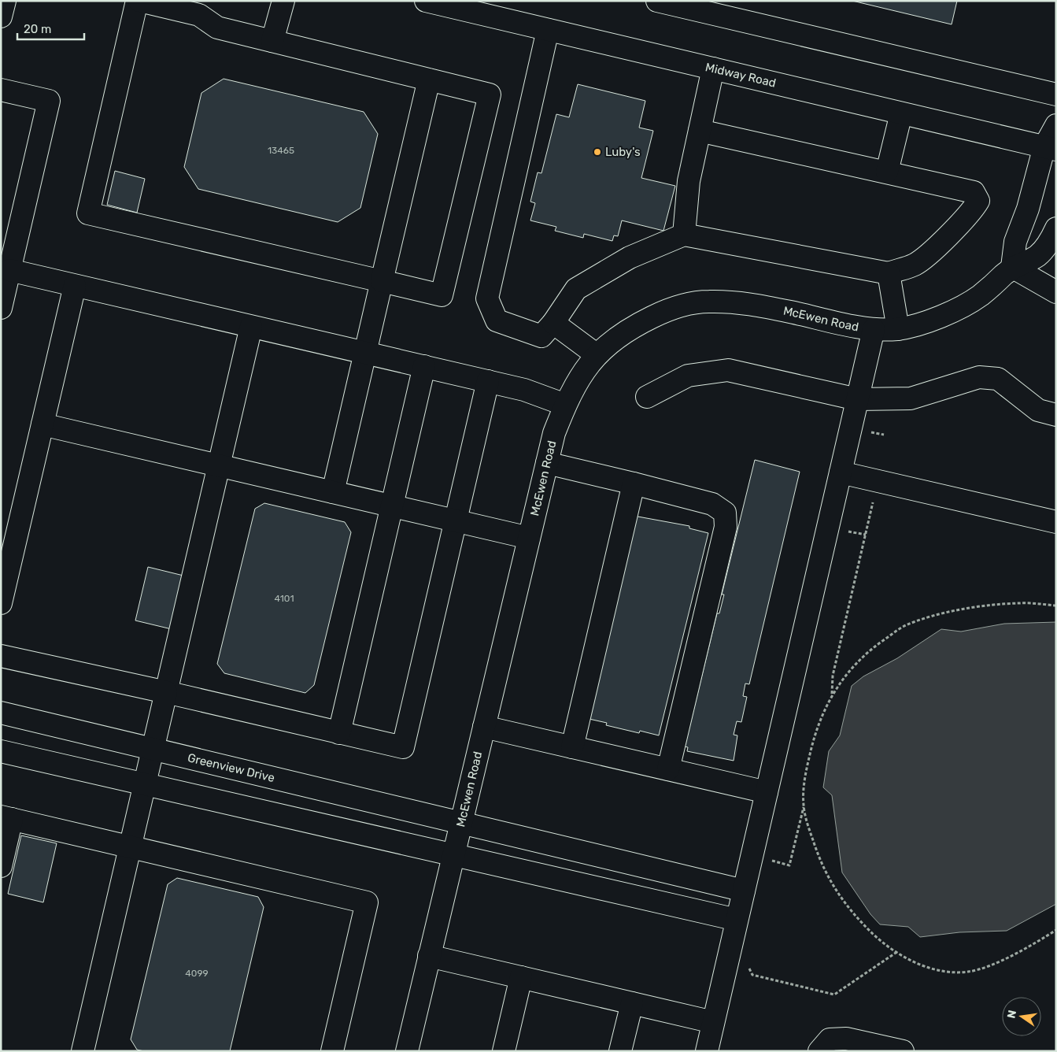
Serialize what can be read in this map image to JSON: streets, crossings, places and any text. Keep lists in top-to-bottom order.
{
  "streets": {
    "street": ["Midway Road", "McEwen Road", "Greenview Drive"]
  },
  "crossings": [
    ["McEwen Road", "Greenview Drive"]
  ],
  "places": ["Luby's"],
  "house_numbers": ["13465", "4101", "4099"],
  "scale_bar": "20 m",
  "north": "left"
}
